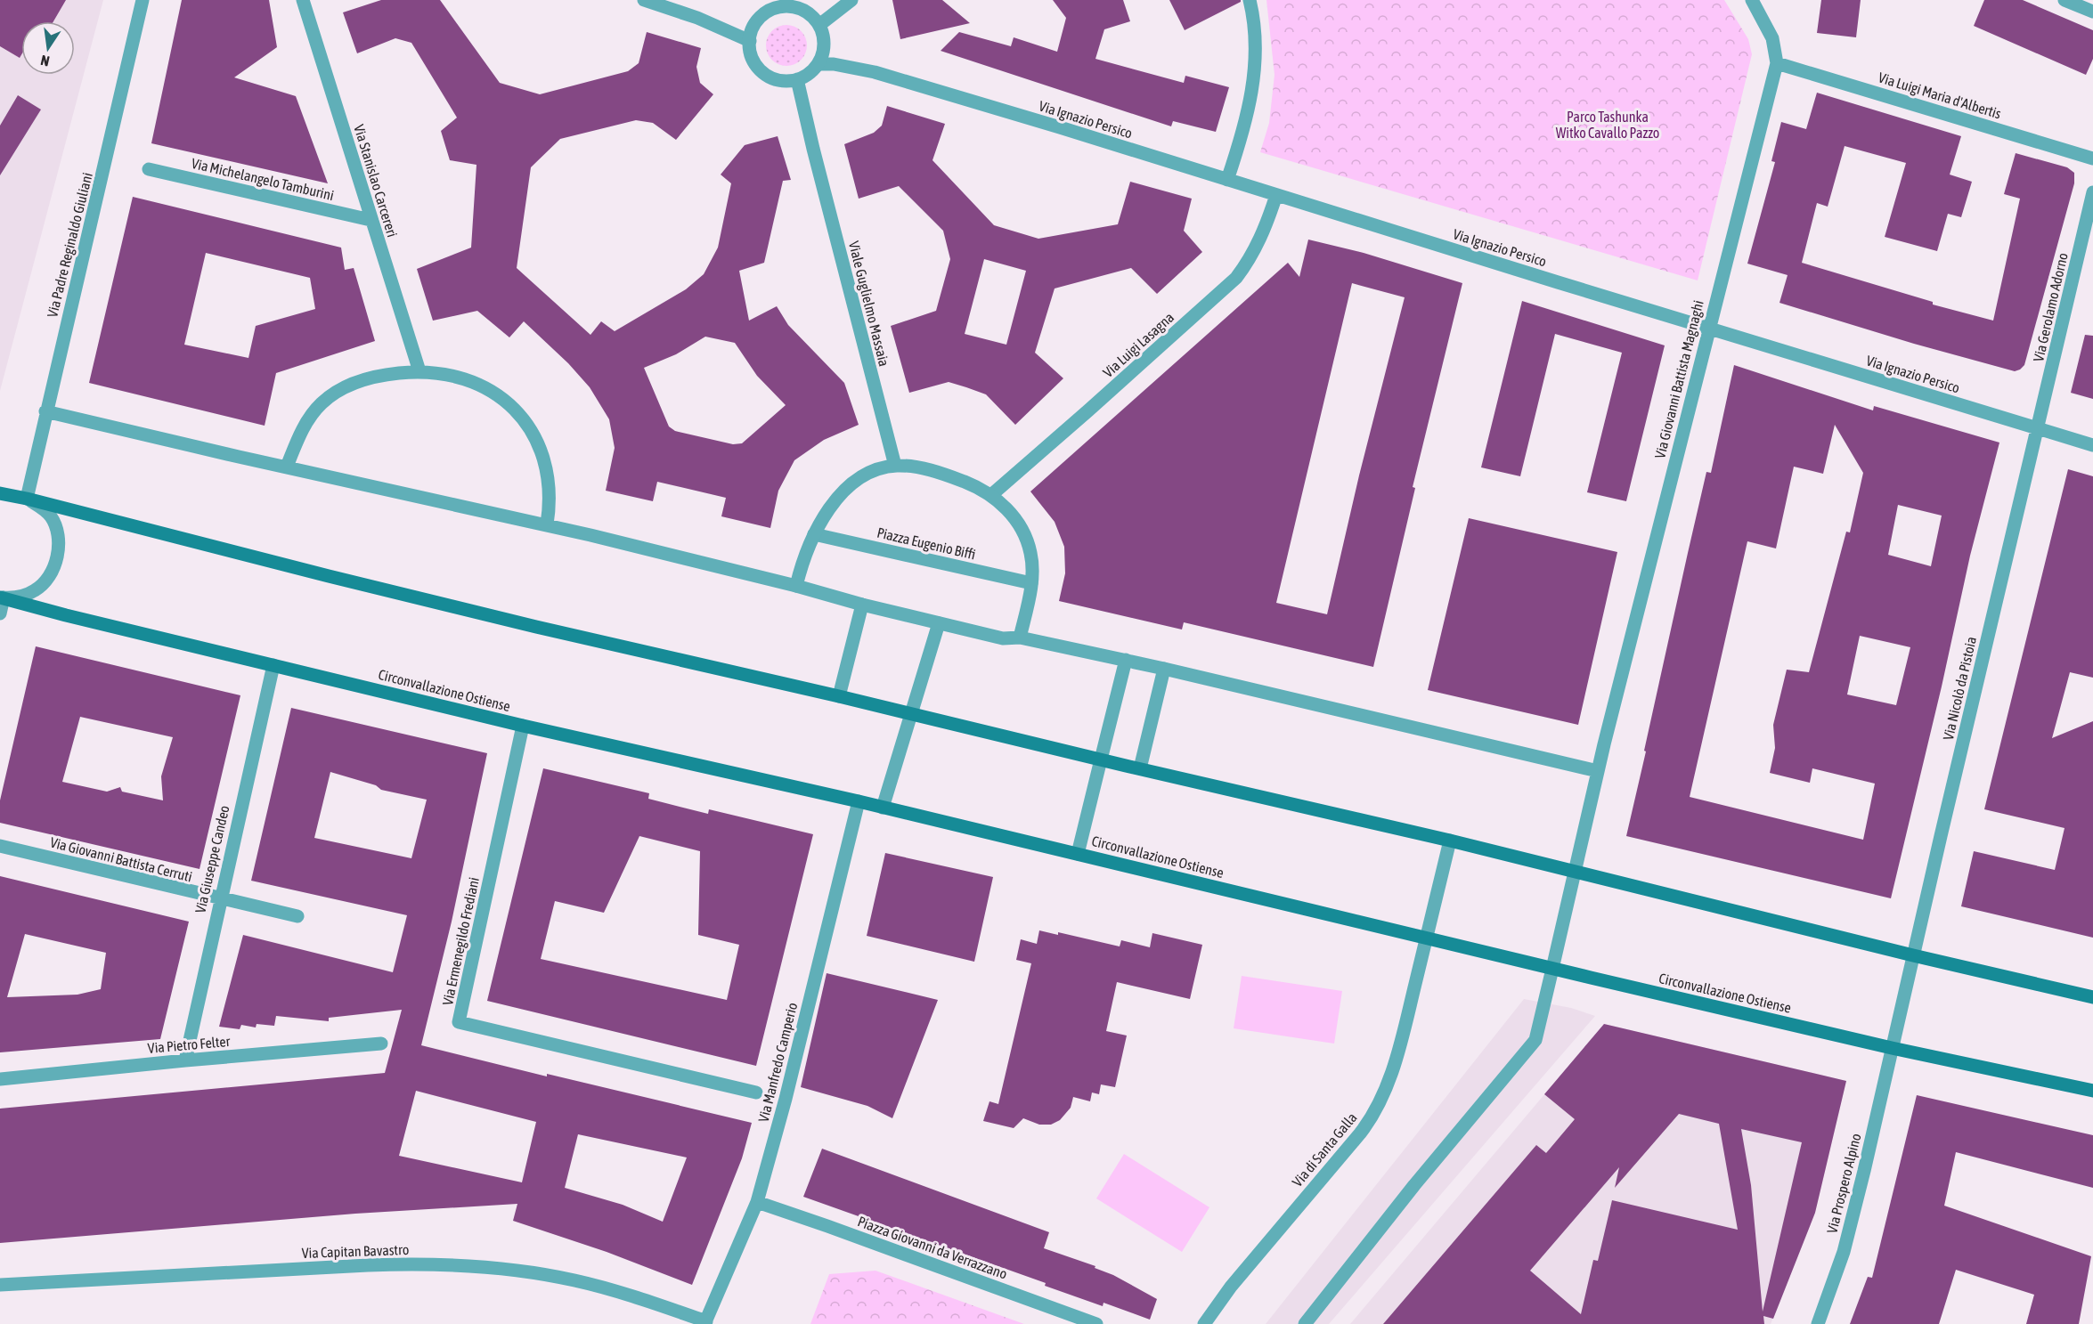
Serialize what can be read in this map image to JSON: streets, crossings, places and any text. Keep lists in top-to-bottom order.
{
  "streets": {
    "main road": ["Circonvallazione Ostiense"],
    "street": [
      "Via Luigi Maria d'Albertis",
      "Via Ignazio Persico",
      "Via Michelangelo Tamburini",
      "Via Stanislao Carcereri",
      "Via Padre Reginaldo Giuliani",
      "Viale Guglielmo Massaia",
      "Via Gerolamo Adorno",
      "Via Luigi Lasagna",
      "Via Giovanni Battista Magnaghi",
      "Piazza Eugenio Biffi",
      "Via Nicolò da Pistoia",
      "Via Giovanni Battista Cerruti",
      "Via Giuseppe Candeo",
      "Via Ermenegildo Frediani",
      "Via Pietro Felter",
      "Via Manfredo Camperio",
      "Via di Santa Galla",
      "Via Prospero Alpino",
      "Piazza Giovanni da Verrazzano",
      "Via Capitan Bavastro"
    ]
  },
  "crossings": [
    ["Via Luigi Maria d'Albertis", "Via Giovanni Battista Magnaghi"],
    ["Via Ignazio Persico", "Viale Guglielmo Massaia"],
    ["Via Ignazio Persico", "Via Gerolamo Adorno"],
    ["Via Ignazio Persico", "Via Luigi Lasagna"],
    ["Via Ignazio Persico", "Via Giovanni Battista Magnaghi"],
    ["Via Ignazio Persico", "Via Nicolò da Pistoia"],
    ["Via Michelangelo Tamburini", "Via Stanislao Carcereri"],
    ["Via Gerolamo Adorno", "Via Nicolò da Pistoia"],
    ["Circonvallazione Ostiense", "Via Giuseppe Candeo"],
    ["Circonvallazione Ostiense", "Via Ermenegildo Frediani"],
    ["Circonvallazione Ostiense", "Via Manfredo Camperio"],
    ["Circonvallazione Ostiense", "Via di Santa Galla"],
    ["Circonvallazione Ostiense", "Via Prospero Alpino"],
    ["Via Giovanni Battista Cerruti", "Via Giuseppe Candeo"],
    ["Via Giuseppe Candeo", "Via Pietro Felter"],
    ["Via Manfredo Camperio", "Piazza Giovanni da Verrazzano"],
    ["Via Manfredo Camperio", "Via Capitan Bavastro"]
  ],
  "parks": ["Parco Tashunka Witko Cavallo Pazzo"],
  "north": "bottom"
}
